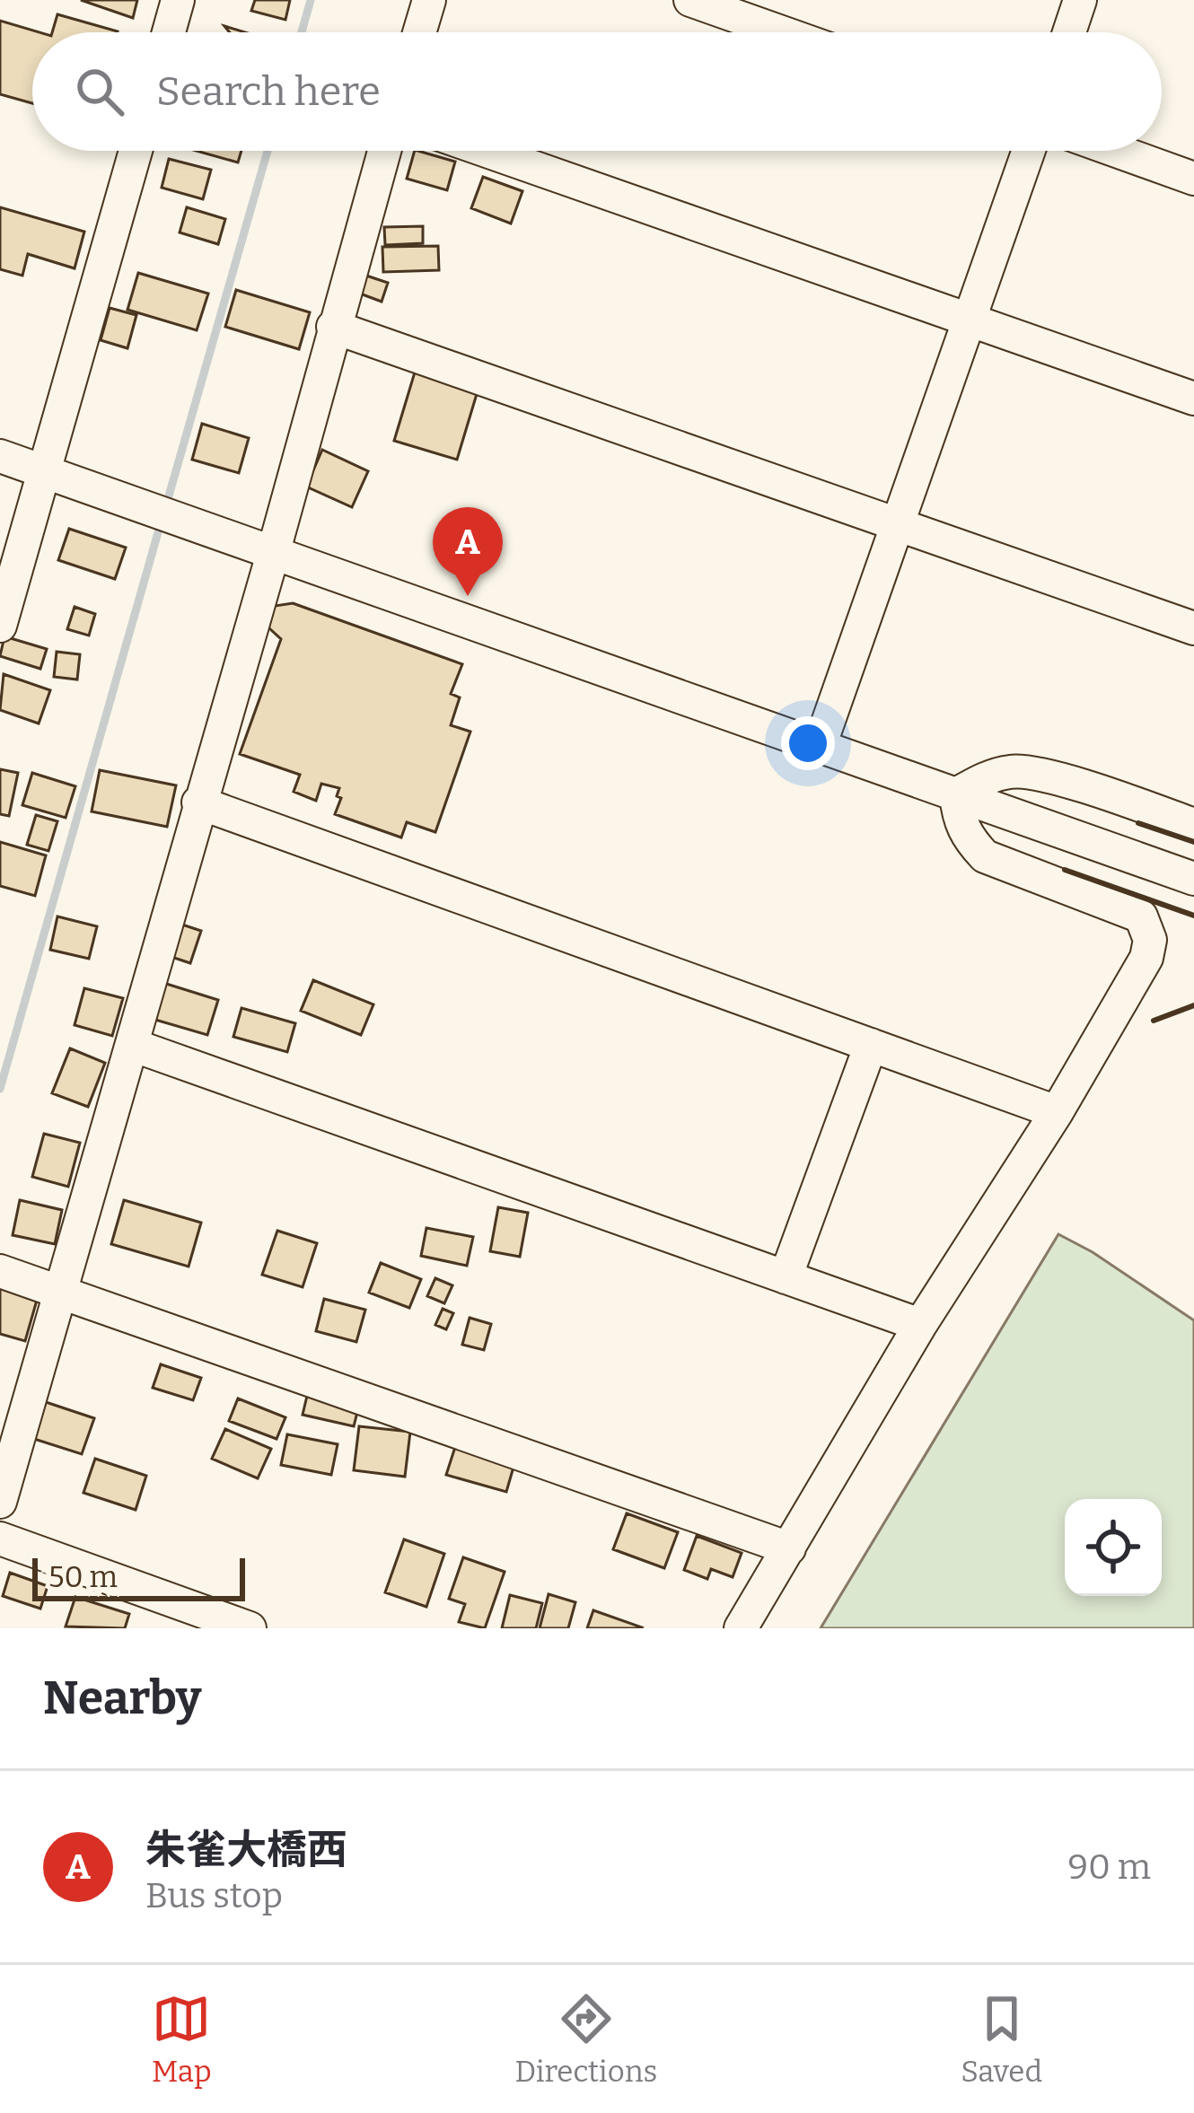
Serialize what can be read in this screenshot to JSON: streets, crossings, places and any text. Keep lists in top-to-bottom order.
{
  "scale_bar": "50 m",
  "page": {
    "search": "Search here",
    "pins": "A",
    "scale": "50 m",
    "heading": "Nearby",
    "list": [
      {
        "mark": "A",
        "name": "朱雀大橋西",
        "note": "Bus stop",
        "value": "90 m"
      }
    ],
    "nav": ["Map", "Directions", "Saved"]
  }
}
